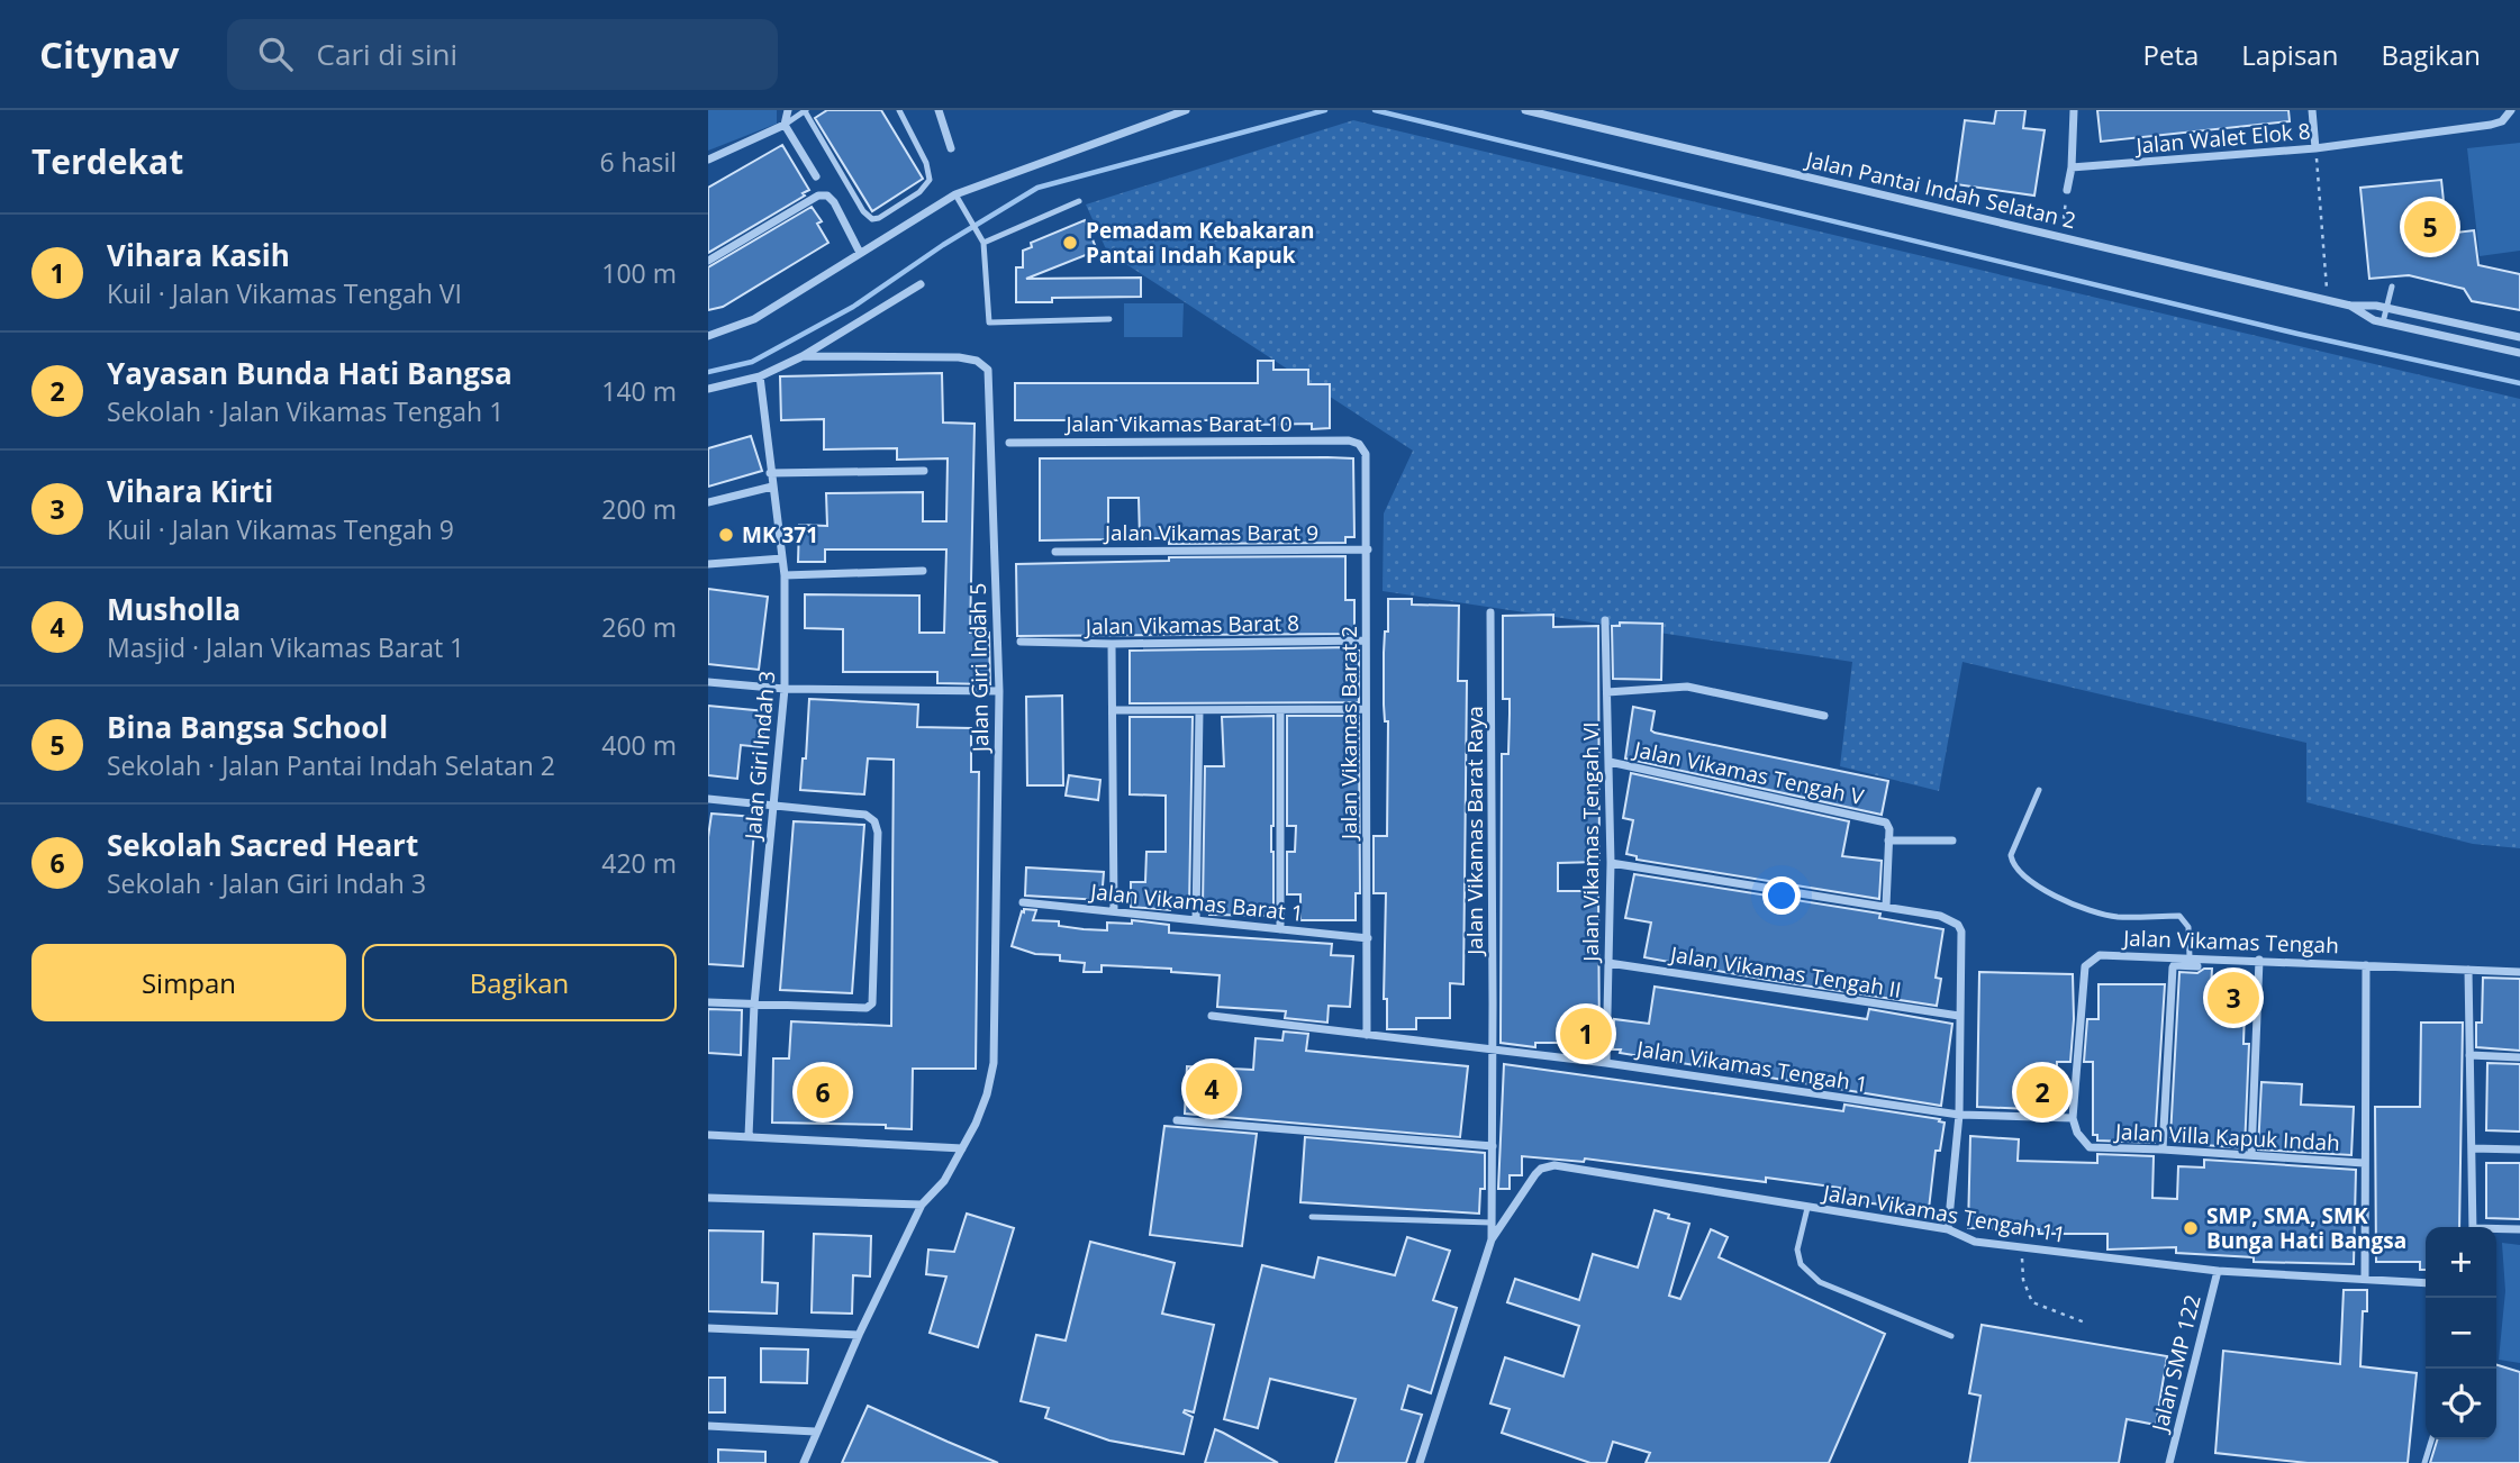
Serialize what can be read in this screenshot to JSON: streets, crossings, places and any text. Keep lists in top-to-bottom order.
{
  "streets": {
    "street": [
      "Jalan Walet Elok 8",
      "Jalan Pantai Indah Selatan 2",
      "Jalan Vikamas Barat 10",
      "Jalan Vikamas Barat 9",
      "Jalan Vikamas Barat 8",
      "Jalan Giri Indah 5",
      "Jalan Vikamas Barat 2",
      "Jalan Giri Indah 3",
      "Jalan Vikamas Tengah V",
      "Jalan Vikamas Barat Raya",
      "Jalan Vikamas Tengah VI",
      "Jalan Vikamas Barat 1",
      "Jalan Vikamas Tengah",
      "Jalan Vikamas Tengah II",
      "Jalan Vikamas Tengah 1",
      "Jalan Villa Kapuk Indah",
      "Jalan Vikamas Tengah 11",
      "Jalan SMP 122"
    ]
  },
  "crossings": [
    ["Jalan Vikamas Barat 10", "Jalan Vikamas Barat 2"],
    ["Jalan Vikamas Barat 9", "Jalan Vikamas Barat 2"],
    ["Jalan Vikamas Barat 8", "Jalan Vikamas Barat 2"],
    ["Jalan Giri Indah 5", "Jalan Giri Indah 3"],
    ["Jalan Vikamas Barat 2", "Jalan Vikamas Barat 1"],
    ["Jalan Vikamas Tengah V", "Jalan Vikamas Tengah VI"],
    ["Jalan Vikamas Barat Raya", "Jalan Vikamas Tengah 1"],
    ["Jalan Vikamas Barat Raya", "Jalan Vikamas Tengah 11"],
    ["Jalan Vikamas Tengah VI", "Jalan Vikamas Tengah II"],
    ["Jalan Vikamas Tengah VI", "Jalan Vikamas Tengah 1"],
    ["Jalan Vikamas Tengah", "Jalan Vikamas Tengah 1"],
    ["Jalan Vikamas Tengah", "Jalan Villa Kapuk Indah"],
    ["Jalan Vikamas Tengah 1", "Jalan Villa Kapuk Indah"],
    ["Jalan Vikamas Tengah 11", "Jalan SMP 122"]
  ],
  "places": ["Pemadam Kebakaran Pantai Indah Kapuk", "MK 371", "SMP, SMA, SMK Bunga Hati Bangsa"],
  "page": {
    "header": "Citynav",
    "search": "Cari di sini",
    "nav": ["Peta", "Lapisan", "Bagikan"],
    "heading": ["Terdekat", "6 hasil"],
    "pins": [
      "5",
      "3",
      "1",
      "4",
      "2",
      "6"
    ],
    "list": [
      {
        "mark": "1",
        "name": "Vihara Kasih",
        "note": "Kuil · Jalan Vikamas Tengah VI",
        "value": "100 m"
      },
      {
        "mark": "2",
        "name": "Yayasan Bunda Hati Bangsa",
        "note": "Sekolah · Jalan Vikamas Tengah 1",
        "value": "140 m"
      },
      {
        "mark": "3",
        "name": "Vihara Kirti",
        "note": "Kuil · Jalan Vikamas Tengah 9",
        "value": "200 m"
      },
      {
        "mark": "4",
        "name": "Musholla",
        "note": "Masjid · Jalan Vikamas Barat 1",
        "value": "260 m"
      },
      {
        "mark": "5",
        "name": "Bina Bangsa School",
        "note": "Sekolah · Jalan Pantai Indah Selatan 2",
        "value": "400 m"
      },
      {
        "mark": "6",
        "name": "Sekolah Sacred Heart",
        "note": "Sekolah · Jalan Giri Indah 3",
        "value": "420 m"
      }
    ],
    "buttons": ["Simpan", "Bagikan"],
    "map_buttons": ["+", "−"]
  }
}
